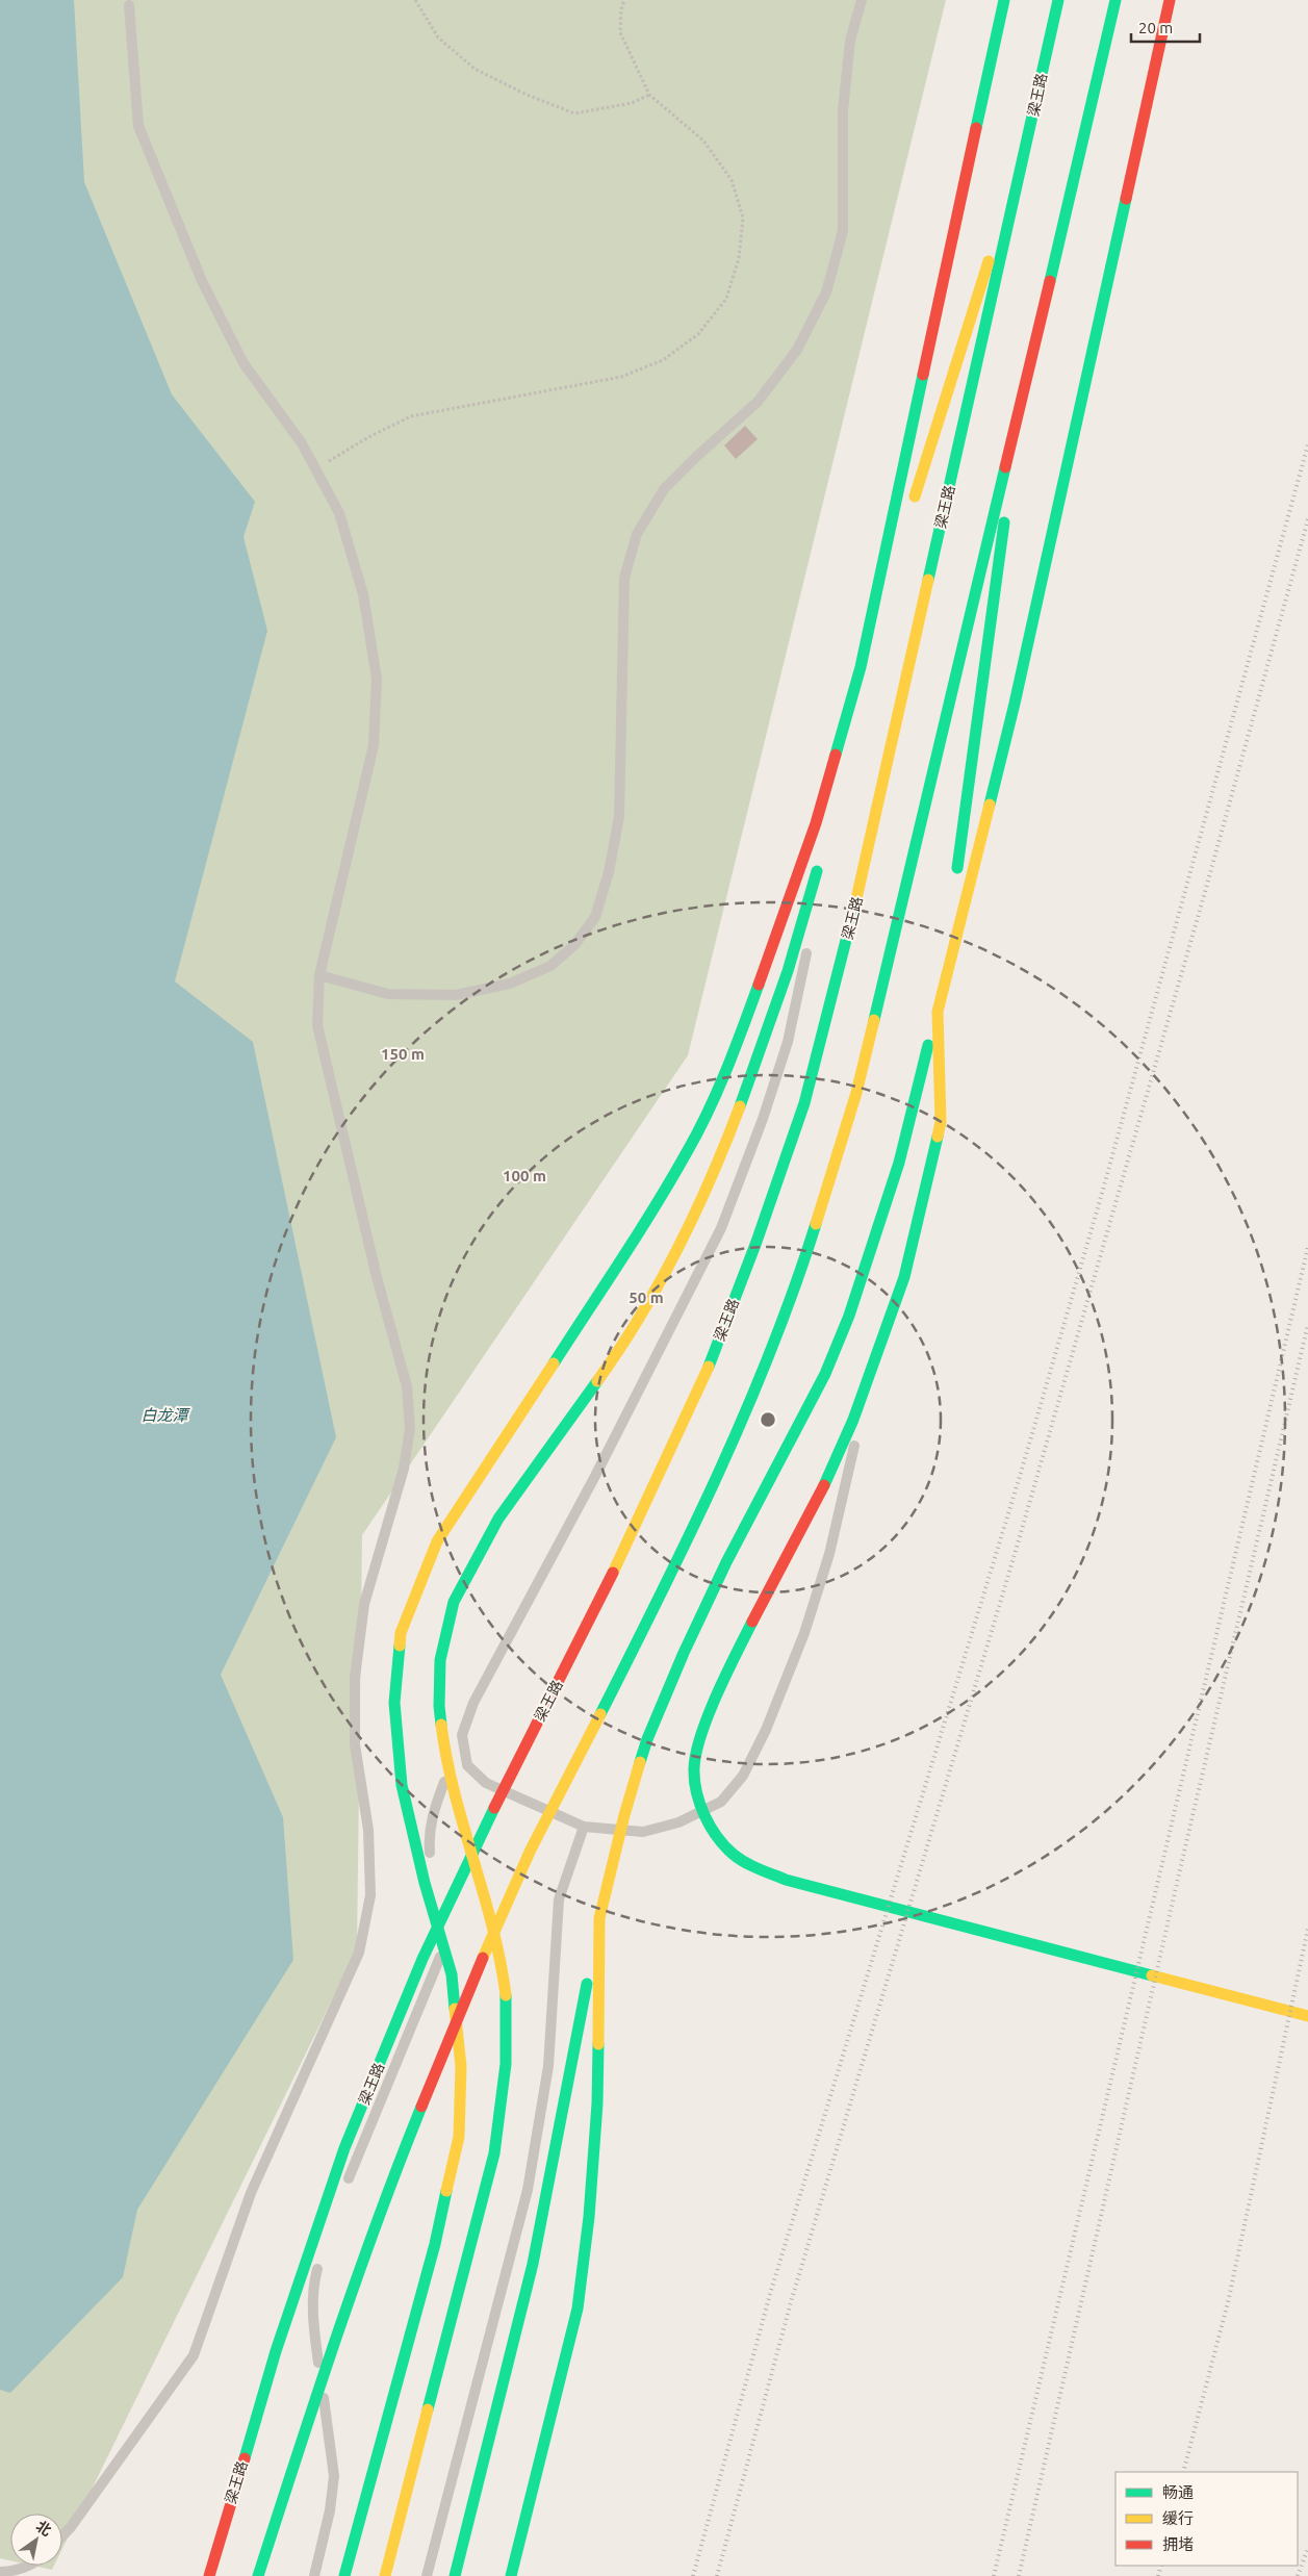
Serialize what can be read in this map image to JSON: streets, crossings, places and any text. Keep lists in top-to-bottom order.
{
  "streets": {
    "main road": ["梁王路"]
  },
  "water": ["白龙潭"],
  "legend": ["畅通", "缓行", "拥堵"],
  "scale_bar": "20 m",
  "north": "top right",
  "rings": ["150 m", "100 m", "50 m"]
}
